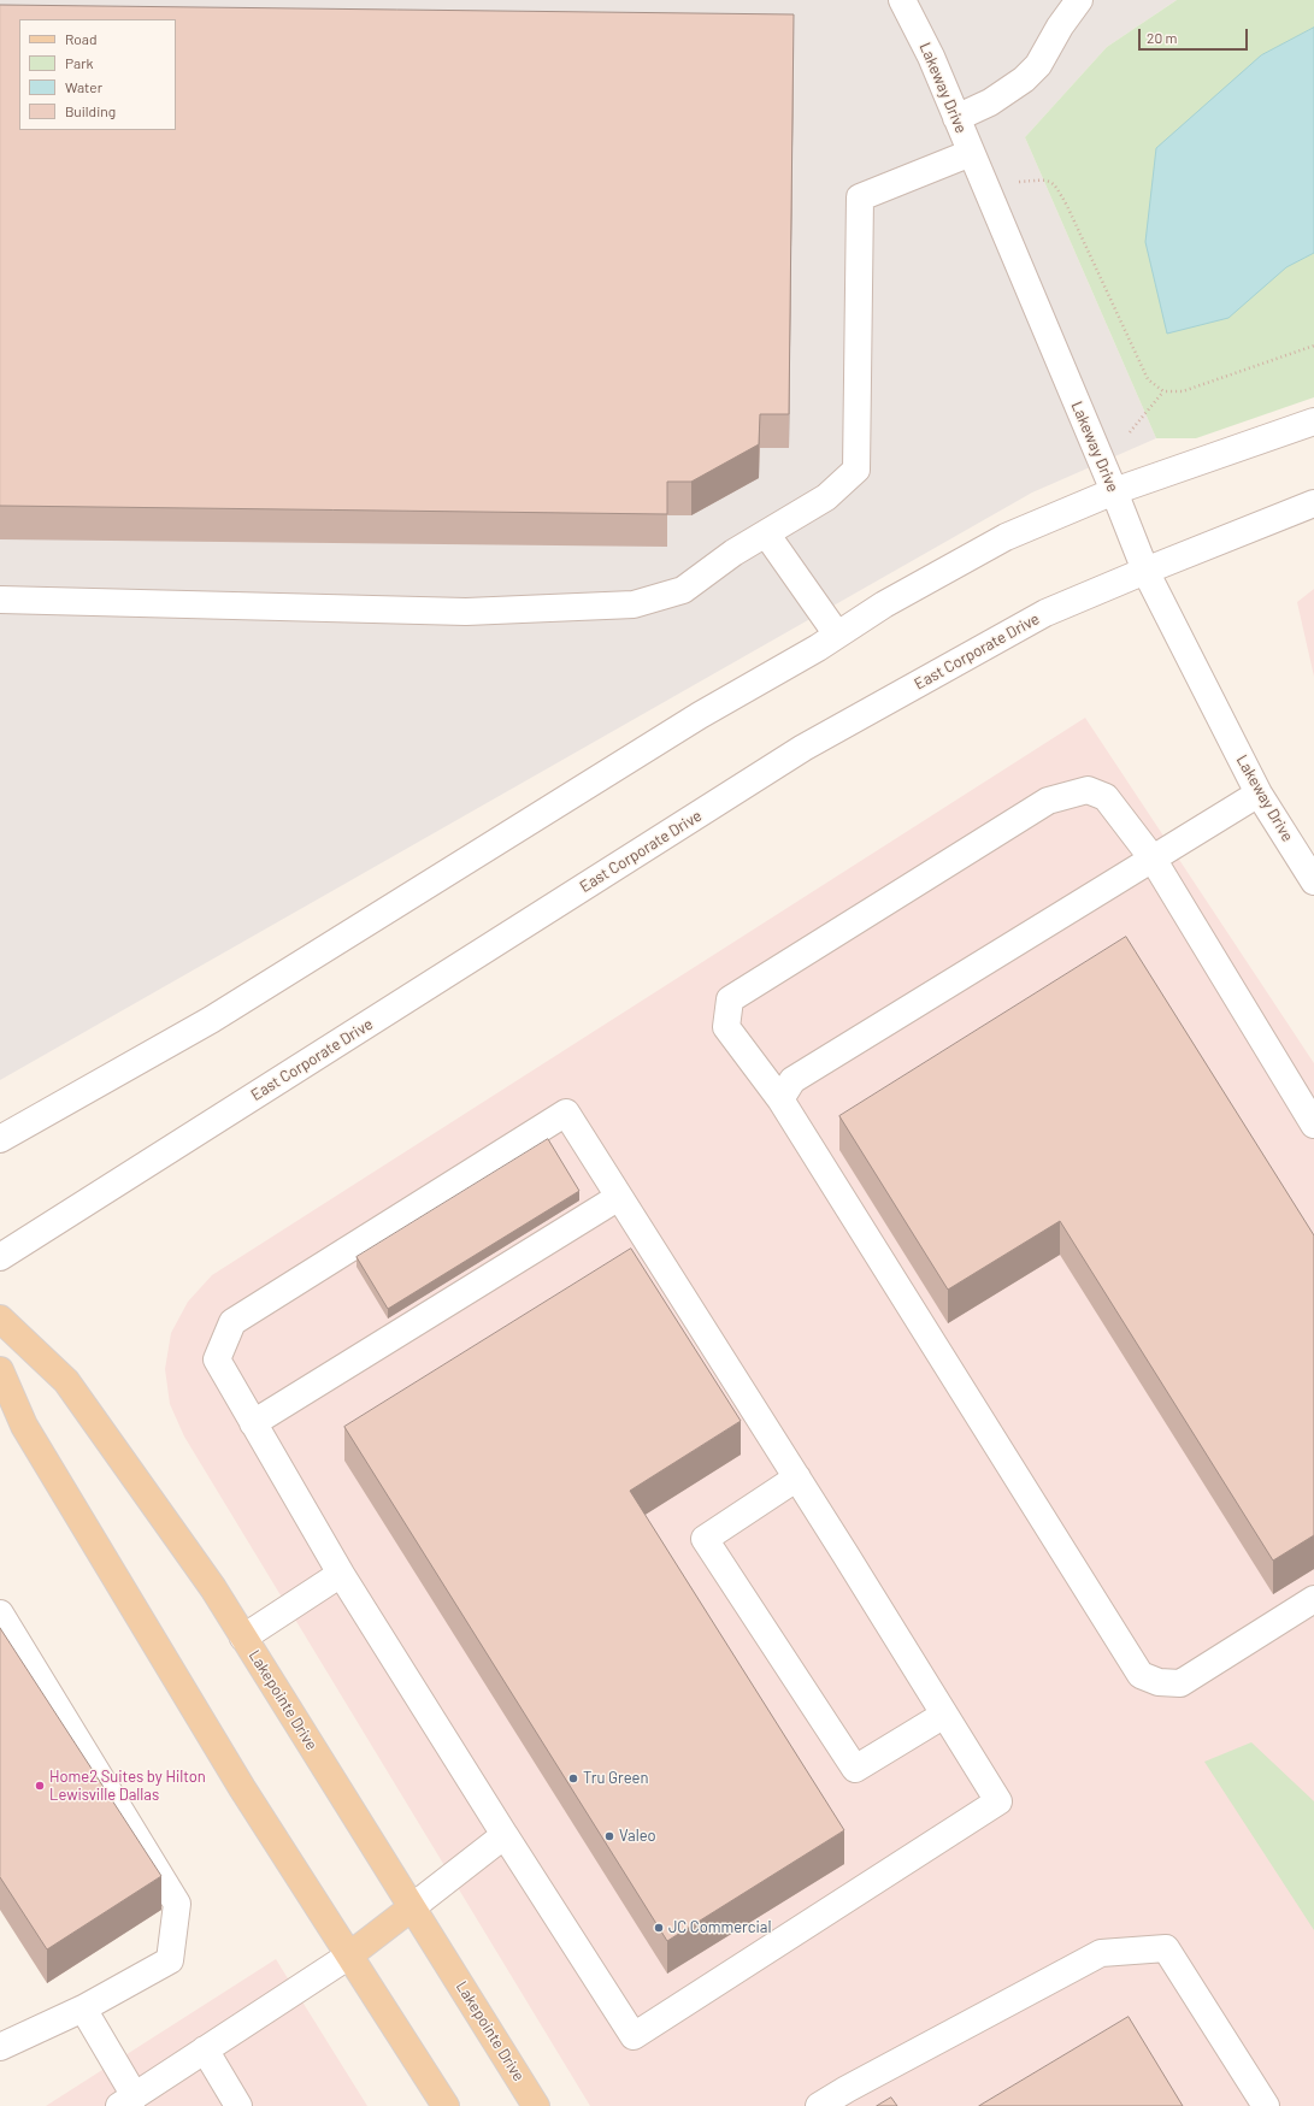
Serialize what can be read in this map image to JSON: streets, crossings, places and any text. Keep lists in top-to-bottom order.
{
  "streets": {
    "main road": ["Lakepointe Drive"],
    "street": ["Lakeway Drive", "East Corporate Drive"]
  },
  "crossings": [
    ["Lakeway Drive", "East Corporate Drive"]
  ],
  "places": [
    "Tru Green",
    "Home2 Suites by Hilton Lewisville Dallas",
    "Valeo",
    "JC Commercial"
  ],
  "legend": [
    "Road",
    "Park",
    "Water",
    "Building"
  ],
  "scale_bar": "20 m"
}
